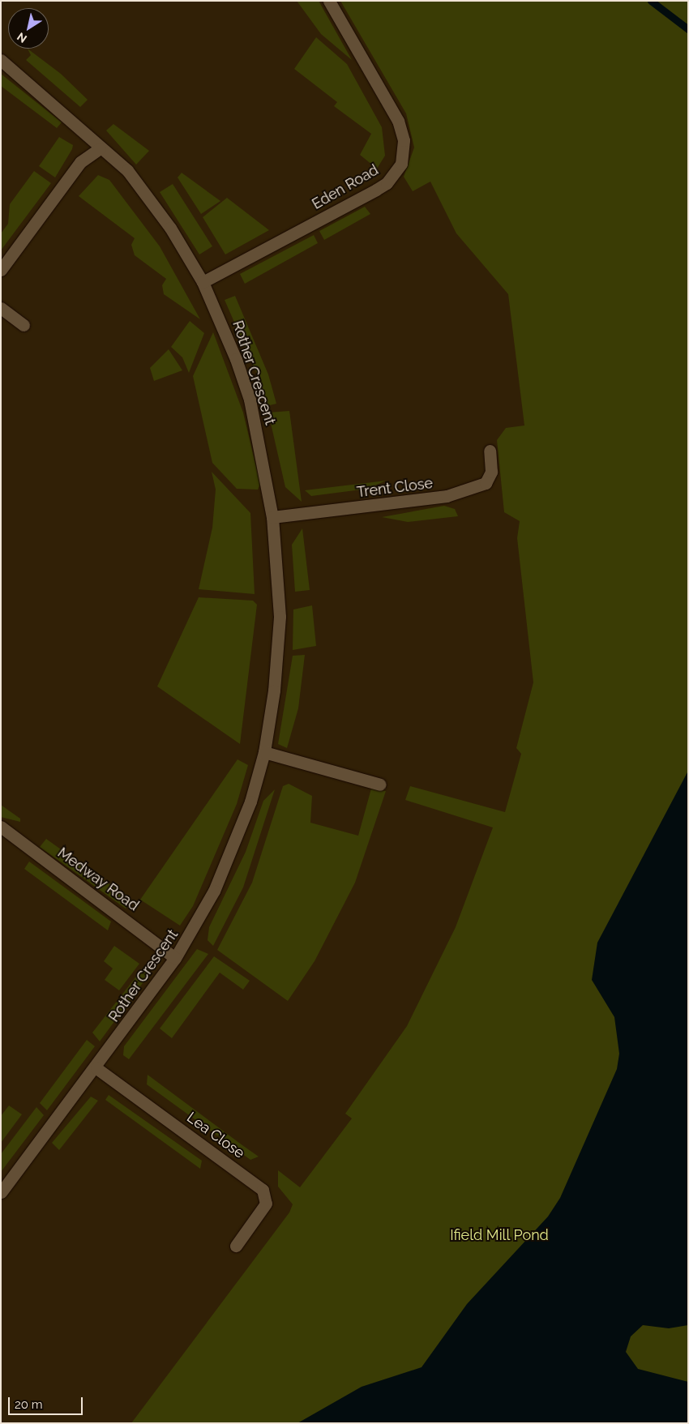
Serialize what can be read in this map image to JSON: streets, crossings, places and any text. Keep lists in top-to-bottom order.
{
  "streets": {
    "street": [
      "Eden Road",
      "Rother Crescent",
      "Trent Close",
      "Medway Road",
      "Lea Close"
    ]
  },
  "crossings": [
    ["Eden Road", "Rother Crescent"],
    ["Rother Crescent", "Trent Close"],
    ["Rother Crescent", "Medway Road"],
    ["Rother Crescent", "Lea Close"]
  ],
  "parks": ["Ifield Mill Pond"],
  "scale_bar": "20 m",
  "north": "bottom left"
}
